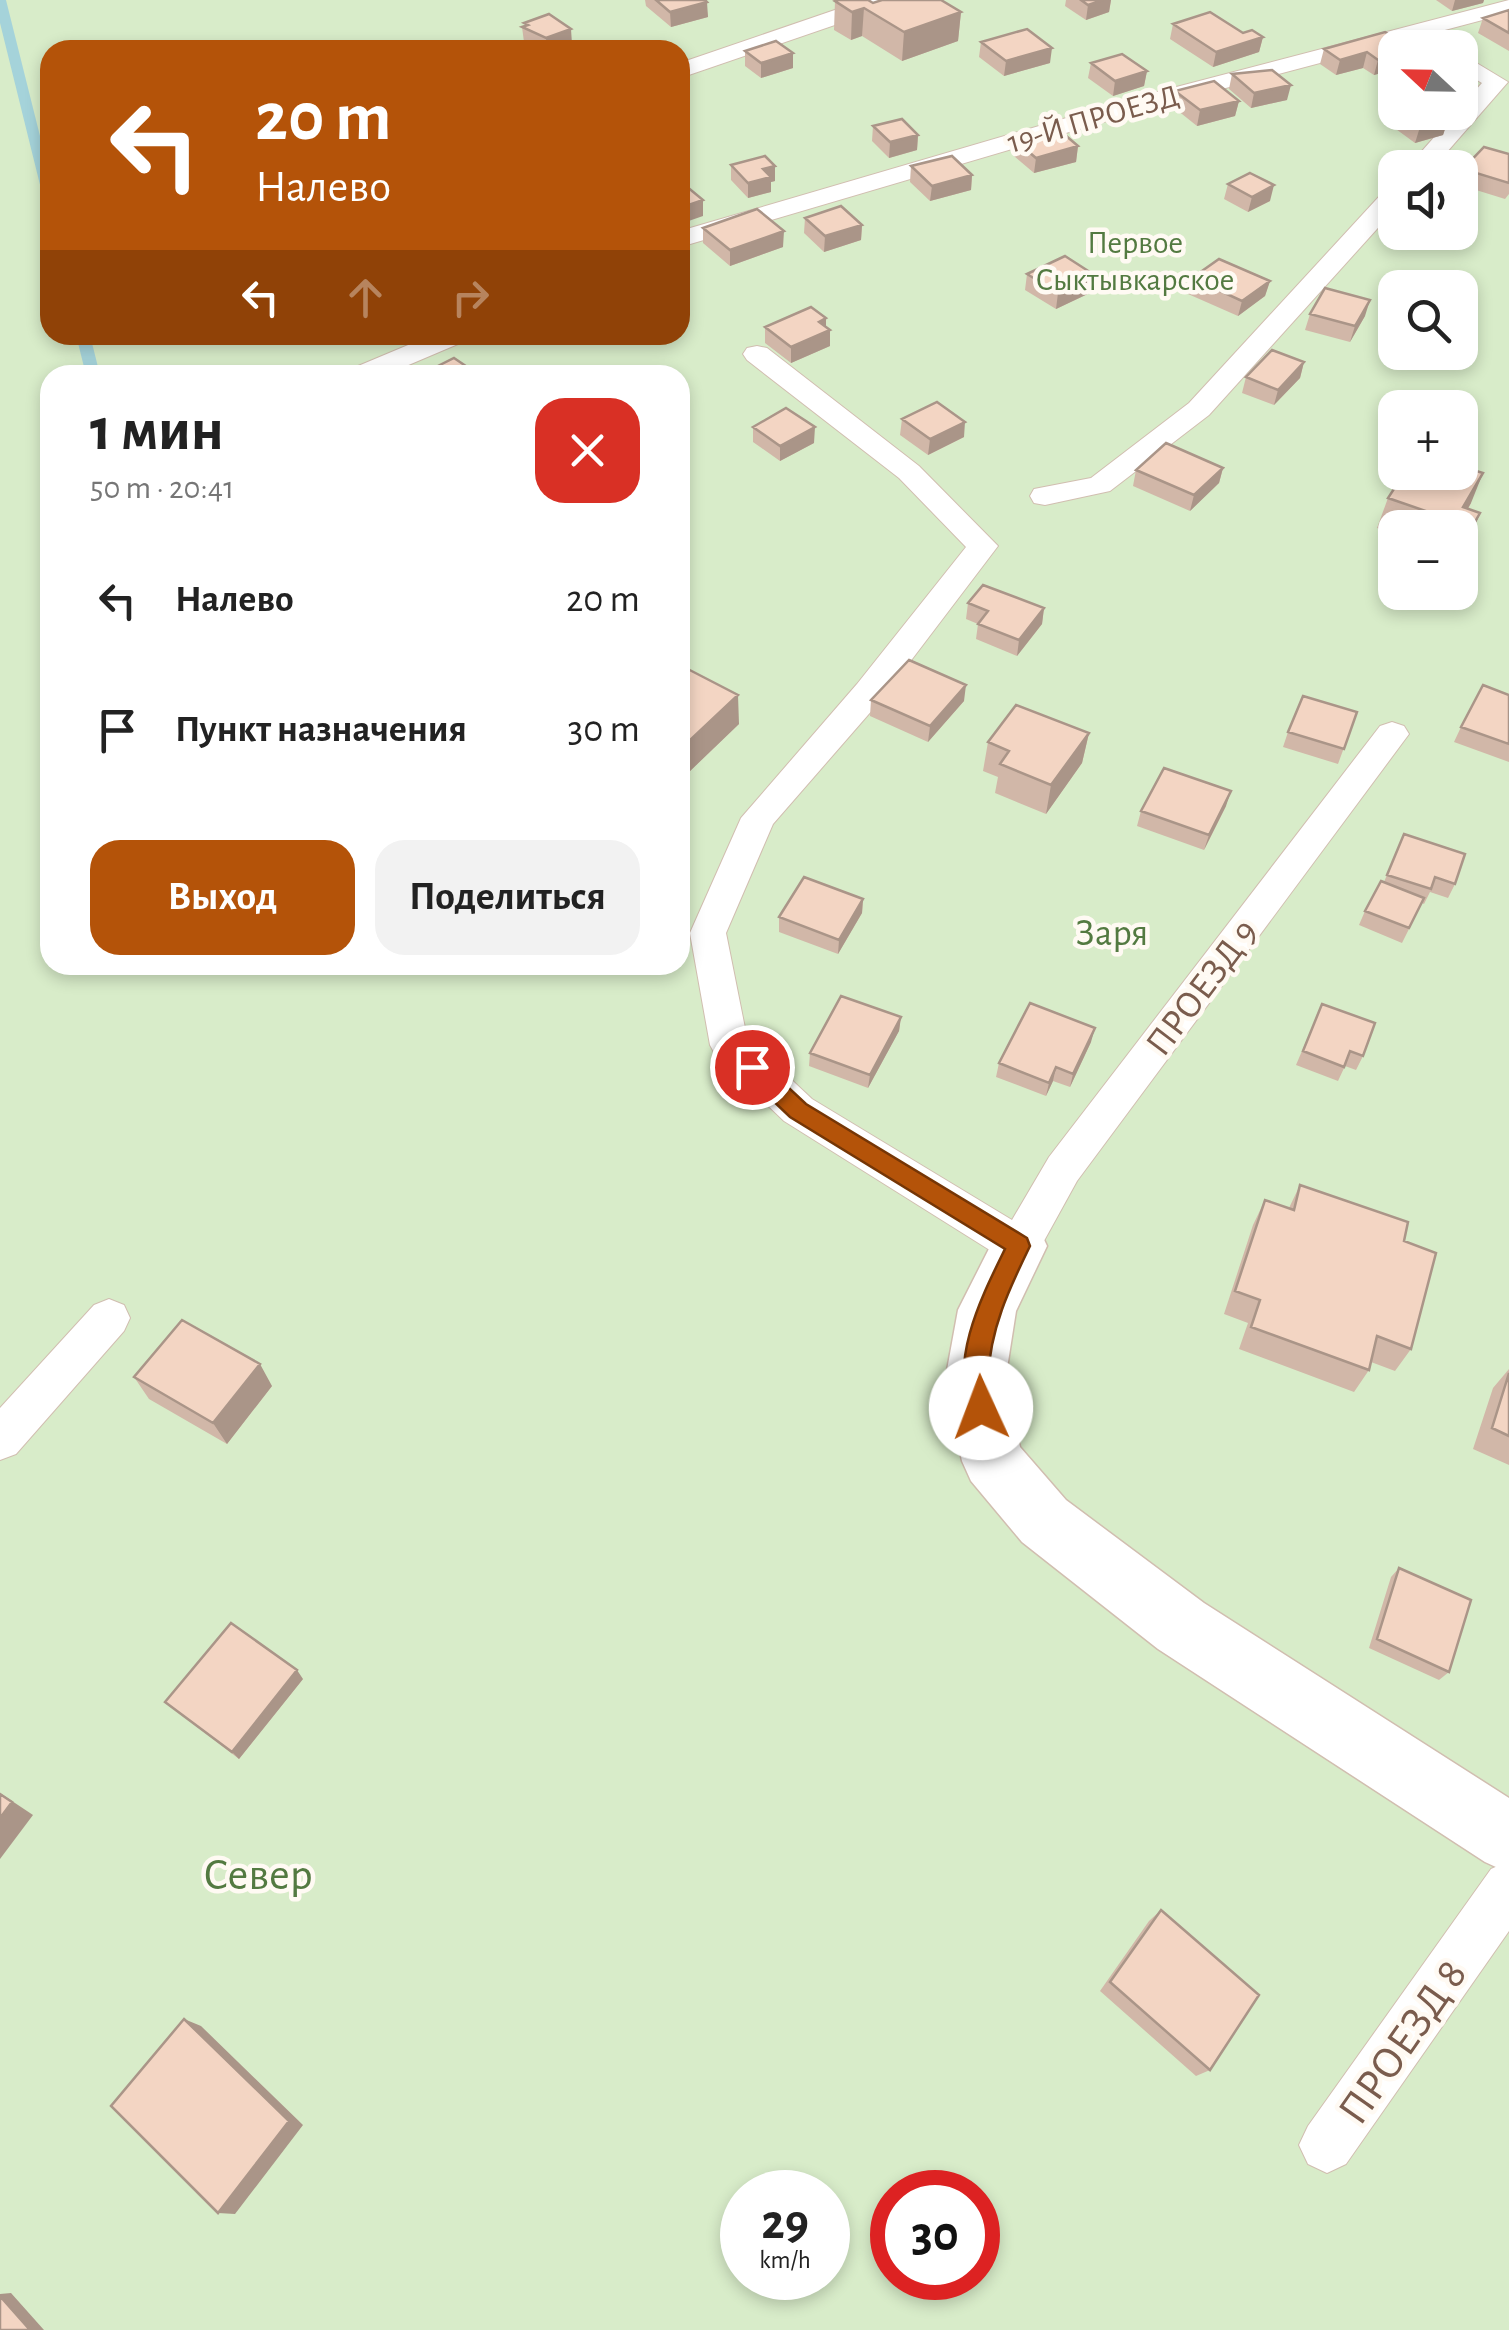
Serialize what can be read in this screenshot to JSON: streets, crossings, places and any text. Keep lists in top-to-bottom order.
{
  "streets": {
    "lane": ["19-Й ПРОЕЗД", "ПРОЕЗД 9", "ПРОЕЗД 8"]
  },
  "parks": ["Первое Сыктывкарское", "Заря", "Север"],
  "north": "left",
  "page": {
    "map_buttons": ["+", "−"],
    "turn": ["20 m", "Налево"],
    "heading": ["1 мин", "50 m · 20:41"],
    "list": [
      {
        "name": "Налево",
        "value": "20 m"
      },
      {
        "name": "Пункт назначения",
        "value": "30 m"
      }
    ],
    "buttons": ["Выход", "Поделиться"],
    "speed": "29 km/h",
    "limit": "30"
  }
}
